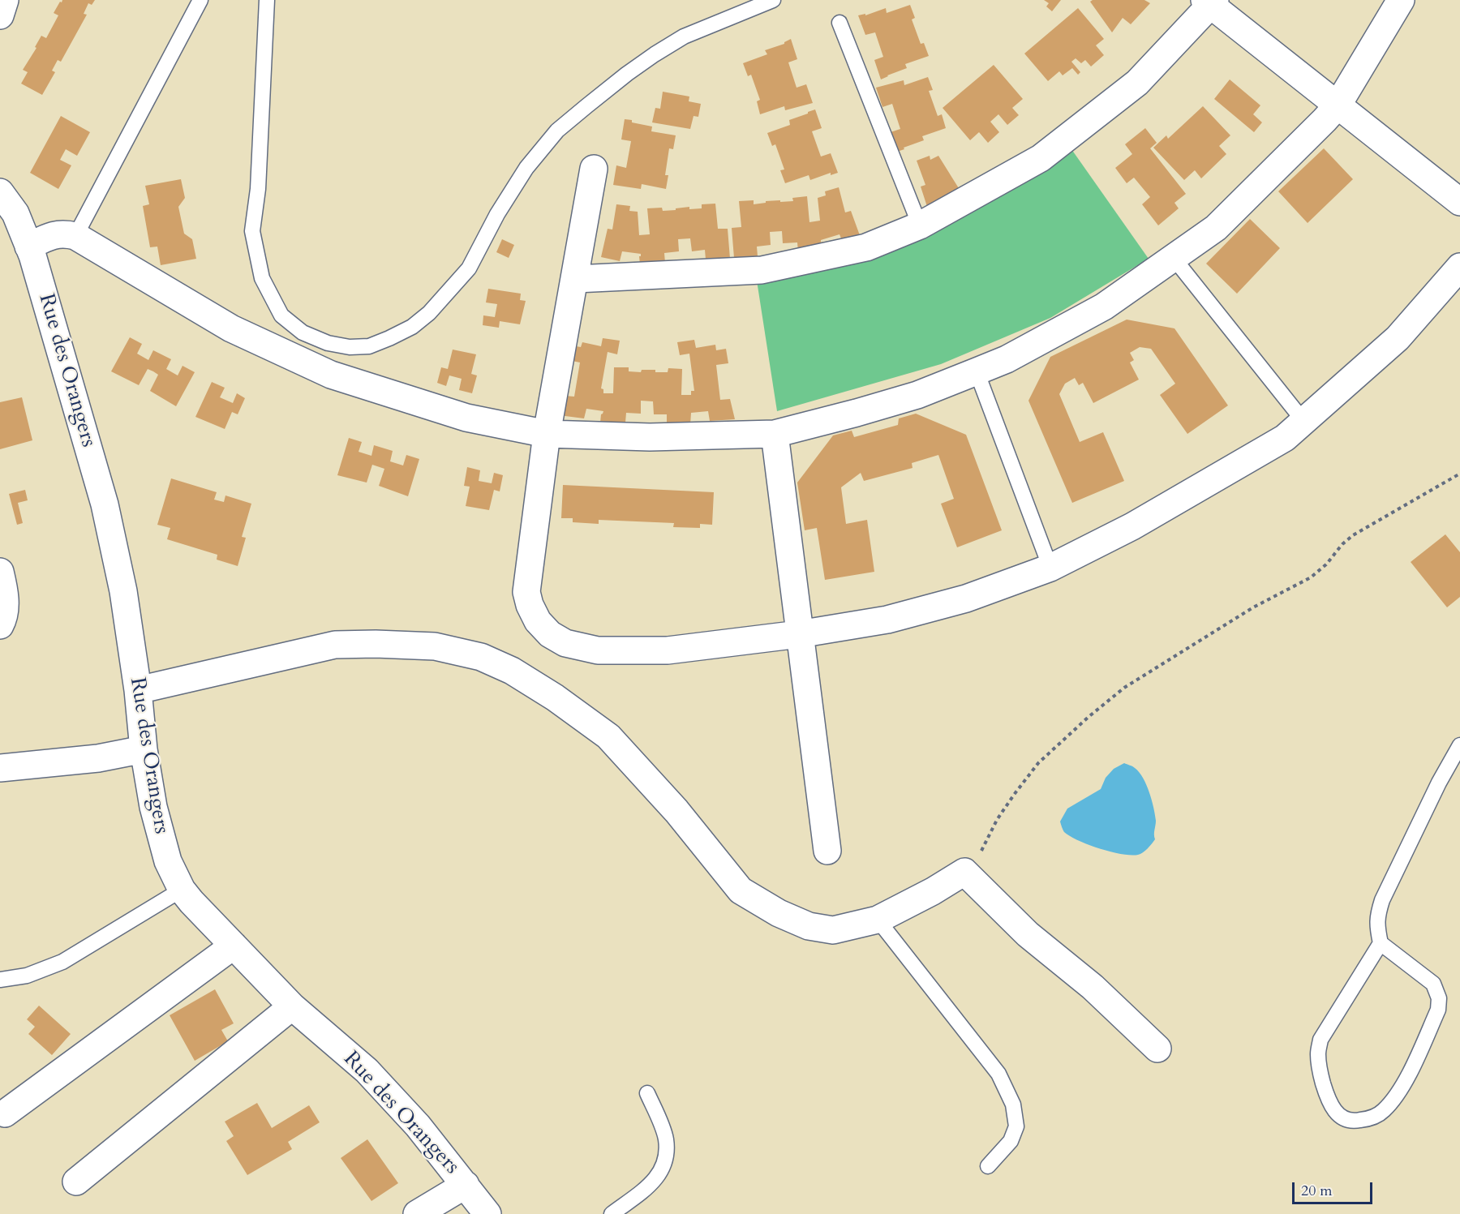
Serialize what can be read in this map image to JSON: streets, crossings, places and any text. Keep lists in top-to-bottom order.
{
  "streets": {
    "street": ["Rue des Orangers"]
  },
  "scale_bar": "20 m"
}
